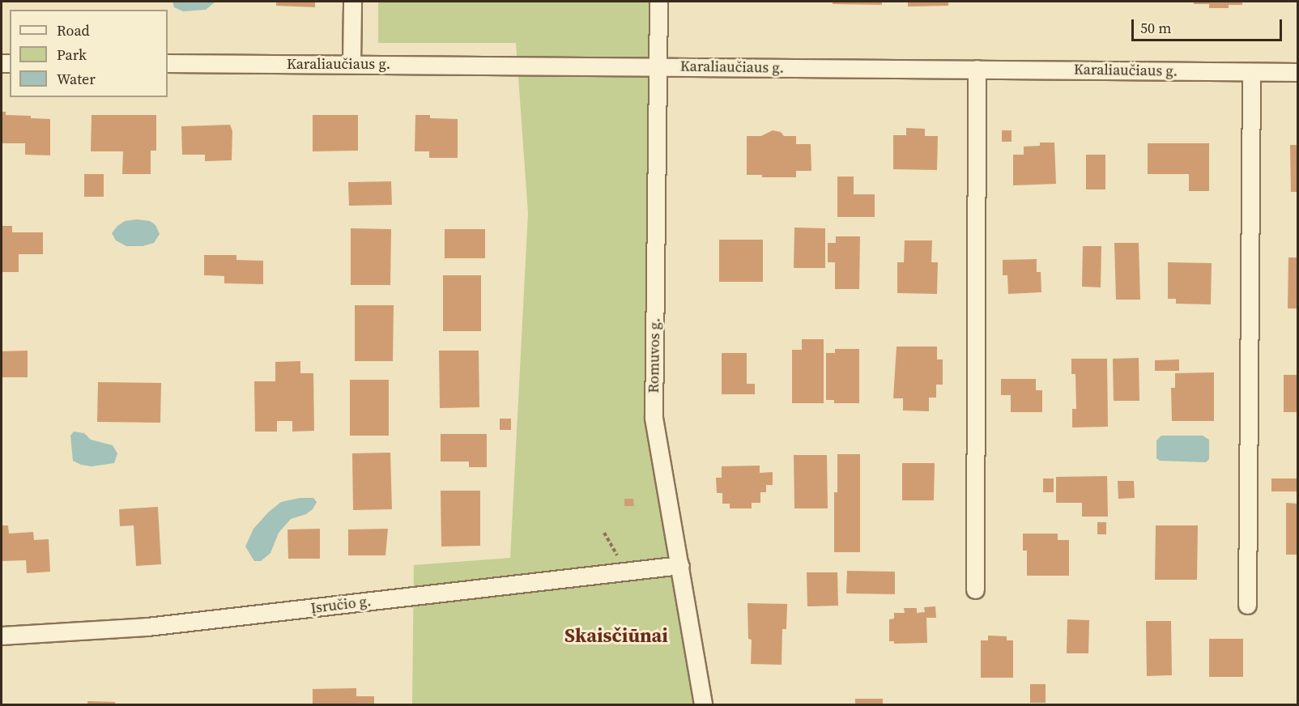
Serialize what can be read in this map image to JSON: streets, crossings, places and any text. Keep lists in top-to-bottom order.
{
  "streets": {
    "street": ["Karaliaučiaus g.", "Romuvos g.", "Įsručio g."]
  },
  "crossings": [
    ["Karaliaučiaus g.", "Romuvos g."],
    ["Romuvos g.", "Įsručio g."]
  ],
  "districts": ["Skaisčiūnai"],
  "legend": ["Road", "Park", "Water"],
  "scale_bar": "50 m"
}
